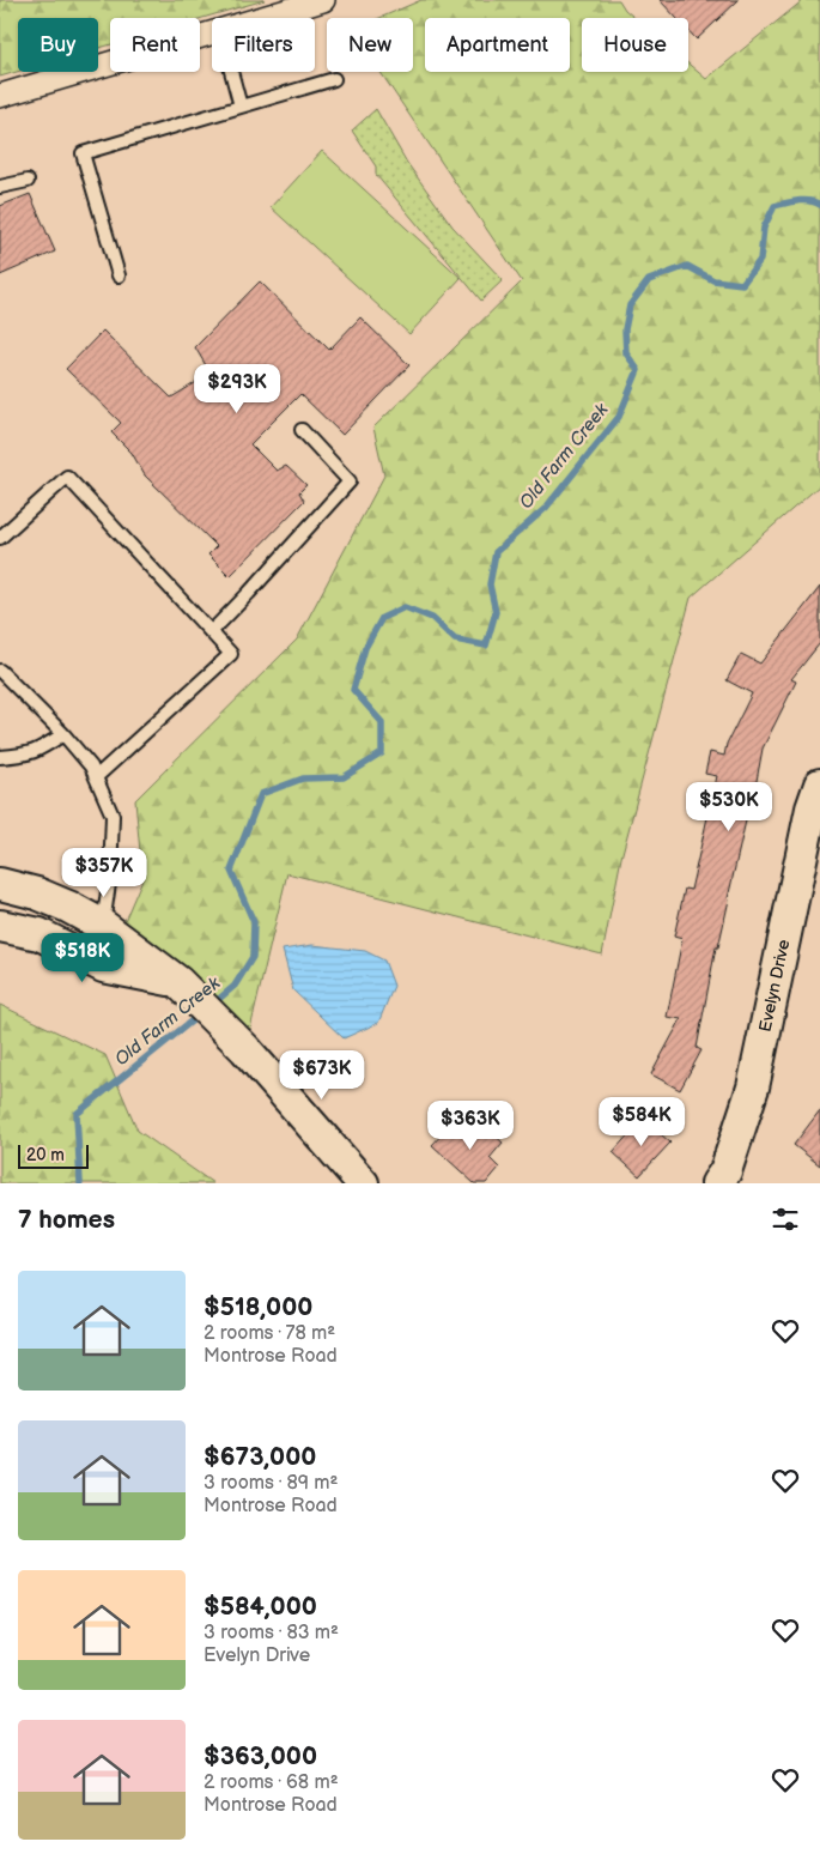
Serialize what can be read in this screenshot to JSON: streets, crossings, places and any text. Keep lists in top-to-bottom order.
{
  "streets": {
    "street": ["Evelyn Drive"]
  },
  "water": ["Old Farm Creek"],
  "scale_bar": "20 m",
  "page": {
    "chip": [
      "Buy",
      "Rent",
      "Filters",
      "New",
      "Apartment",
      "House"
    ],
    "price": [
      "$293K",
      "$530K",
      "$357K",
      "$518K",
      "$673K",
      "$584K",
      "$363K"
    ],
    "scale": "20 m",
    "heading": "7 homes",
    "list": [
      {
        "name": "$518,000",
        "note": "2 rooms · 78 m² · Montrose Road"
      },
      {
        "name": "$673,000",
        "note": "3 rooms · 89 m² · Montrose Road"
      },
      {
        "name": "$584,000",
        "note": "3 rooms · 83 m² · Evelyn Drive"
      },
      {
        "name": "$363,000",
        "note": "2 rooms · 68 m² · Montrose Road"
      }
    ]
  }
}
